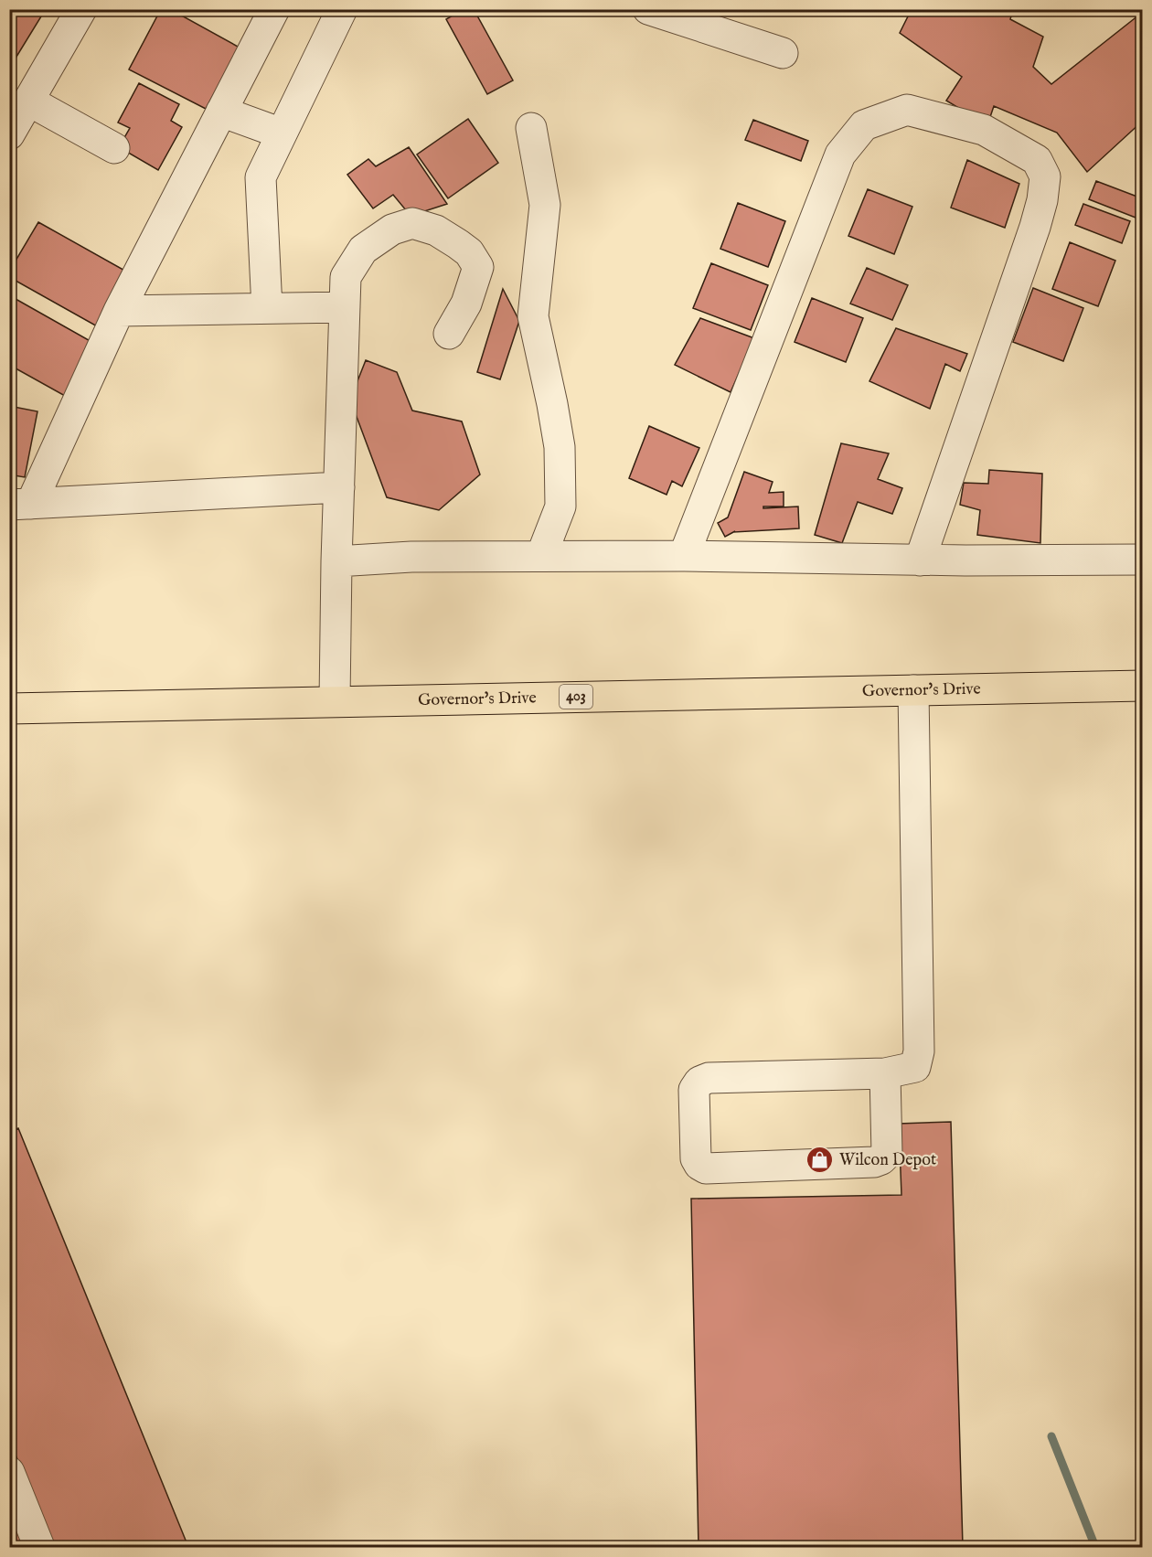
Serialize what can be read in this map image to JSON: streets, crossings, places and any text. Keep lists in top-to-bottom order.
{
  "streets": {
    "main road": ["Governor's Drive", "403"]
  },
  "places": {
    "shop": ["Wilcon Depot"]
  }
}
